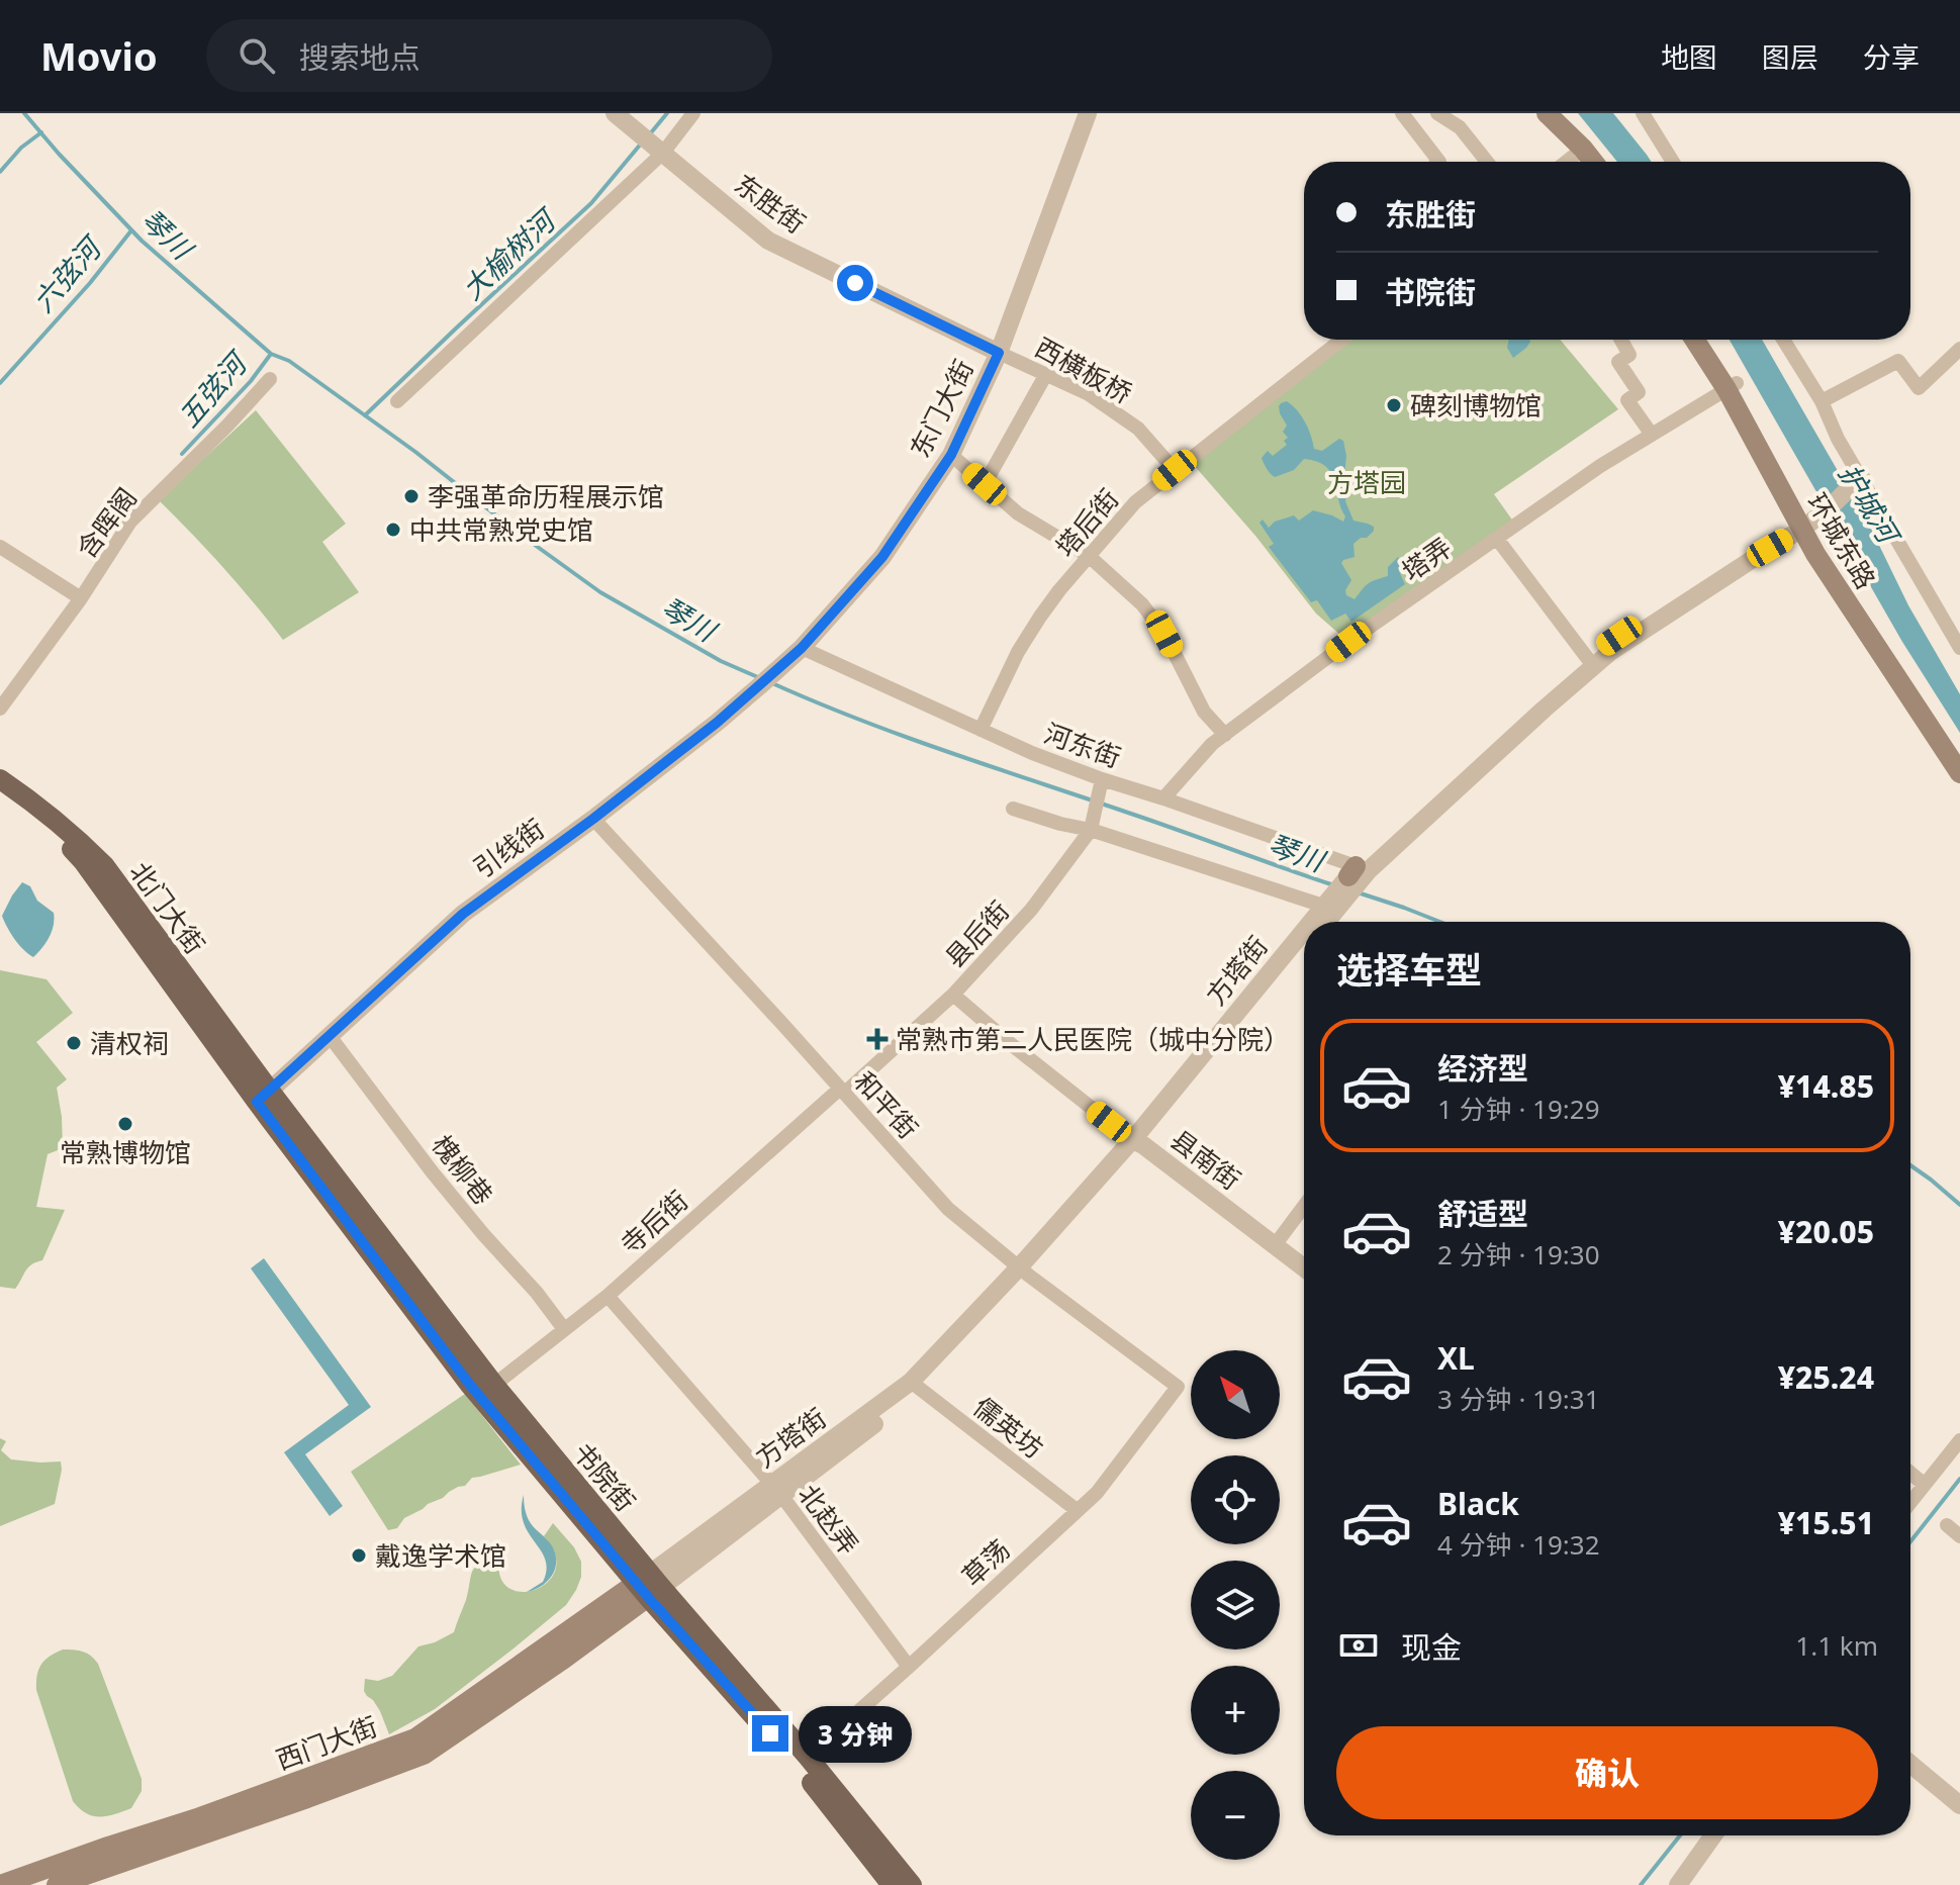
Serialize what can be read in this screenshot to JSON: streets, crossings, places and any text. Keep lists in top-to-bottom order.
{
  "streets": {
    "main road": [
      "环城东路",
      "北门大街",
      "书院街",
      "西门大街"
    ],
    "street": [
      "东胜街",
      "西横板桥",
      "东门大街",
      "含晖阁",
      "塔后街",
      "塔弄",
      "河东街",
      "引线街",
      "县后街",
      "方塔街",
      "和平街",
      "县南街",
      "槐柳巷",
      "寺后街",
      "儒英坊",
      "北赵弄",
      "草荡"
    ]
  },
  "crossings": [
    ["东胜街", "西横板桥"],
    ["东胜街", "东门大街"],
    ["西横板桥", "东门大街"],
    ["西横板桥", "塔后街"],
    ["东门大街", "河东街"],
    ["东门大街", "引线街"],
    ["塔后街", "河东街"],
    ["环城东路", "塔弄"],
    ["环城东路", "方塔街"],
    ["塔弄", "河东街"],
    ["河东街", "引线街"],
    ["河东街", "县后街"],
    ["河东街", "方塔街"],
    ["引线街", "北门大街"],
    ["引线街", "和平街"],
    ["引线街", "槐柳巷"],
    ["引线街", "书院街"],
    ["北门大街", "书院街"],
    ["县后街", "和平街"],
    ["县后街", "县南街"],
    ["县后街", "寺后街"],
    ["方塔街", "和平街"],
    ["方塔街", "县南街"],
    ["方塔街", "儒英坊"],
    ["方塔街", "书院街"],
    ["方塔街", "北赵弄"],
    ["方塔街", "西门大街"],
    ["和平街", "寺后街"],
    ["和平街", "草荡"],
    ["槐柳巷", "寺后街"],
    ["寺后街", "书院街"],
    ["寺后街", "北赵弄"],
    ["儒英坊", "草荡"],
    ["书院街", "草荡"],
    ["书院街", "西门大街"],
    ["北赵弄", "草荡"]
  ],
  "water": [
    "琴川",
    "大榆树河",
    "六弦河",
    "五弦河",
    "护城河"
  ],
  "parks": ["方塔园"],
  "places": {
    "other": [
      "碑刻博物馆",
      "李强革命历程展示馆",
      "中共常熟党史馆",
      "清权祠",
      "常熟博物馆",
      "戴逸学术馆"
    ],
    "health": ["常熟市第二人民医院（城中分院）"]
  },
  "north": "top left",
  "page": {
    "header": "Movio",
    "search": "搜索地点",
    "nav": ["地图", "图层", "分享"],
    "banner": ["东胜街", "书院街"],
    "heading": "选择车型",
    "list": [
      {
        "name": "经济型",
        "note": "1 分钟 · 19:29",
        "value": "¥14.85"
      },
      {
        "name": "舒适型",
        "note": "2 分钟 · 19:30",
        "value": "¥20.05"
      },
      {
        "name": "XL",
        "note": "3 分钟 · 19:31",
        "value": "¥25.24"
      },
      {
        "name": "Black",
        "note": "4 分钟 · 19:32",
        "value": "¥15.51"
      }
    ],
    "map_buttons": ["+", "−"],
    "pay": ["现金", "1.1 km"],
    "bubble": "3 分钟",
    "buttons": "确认"
  }
}
